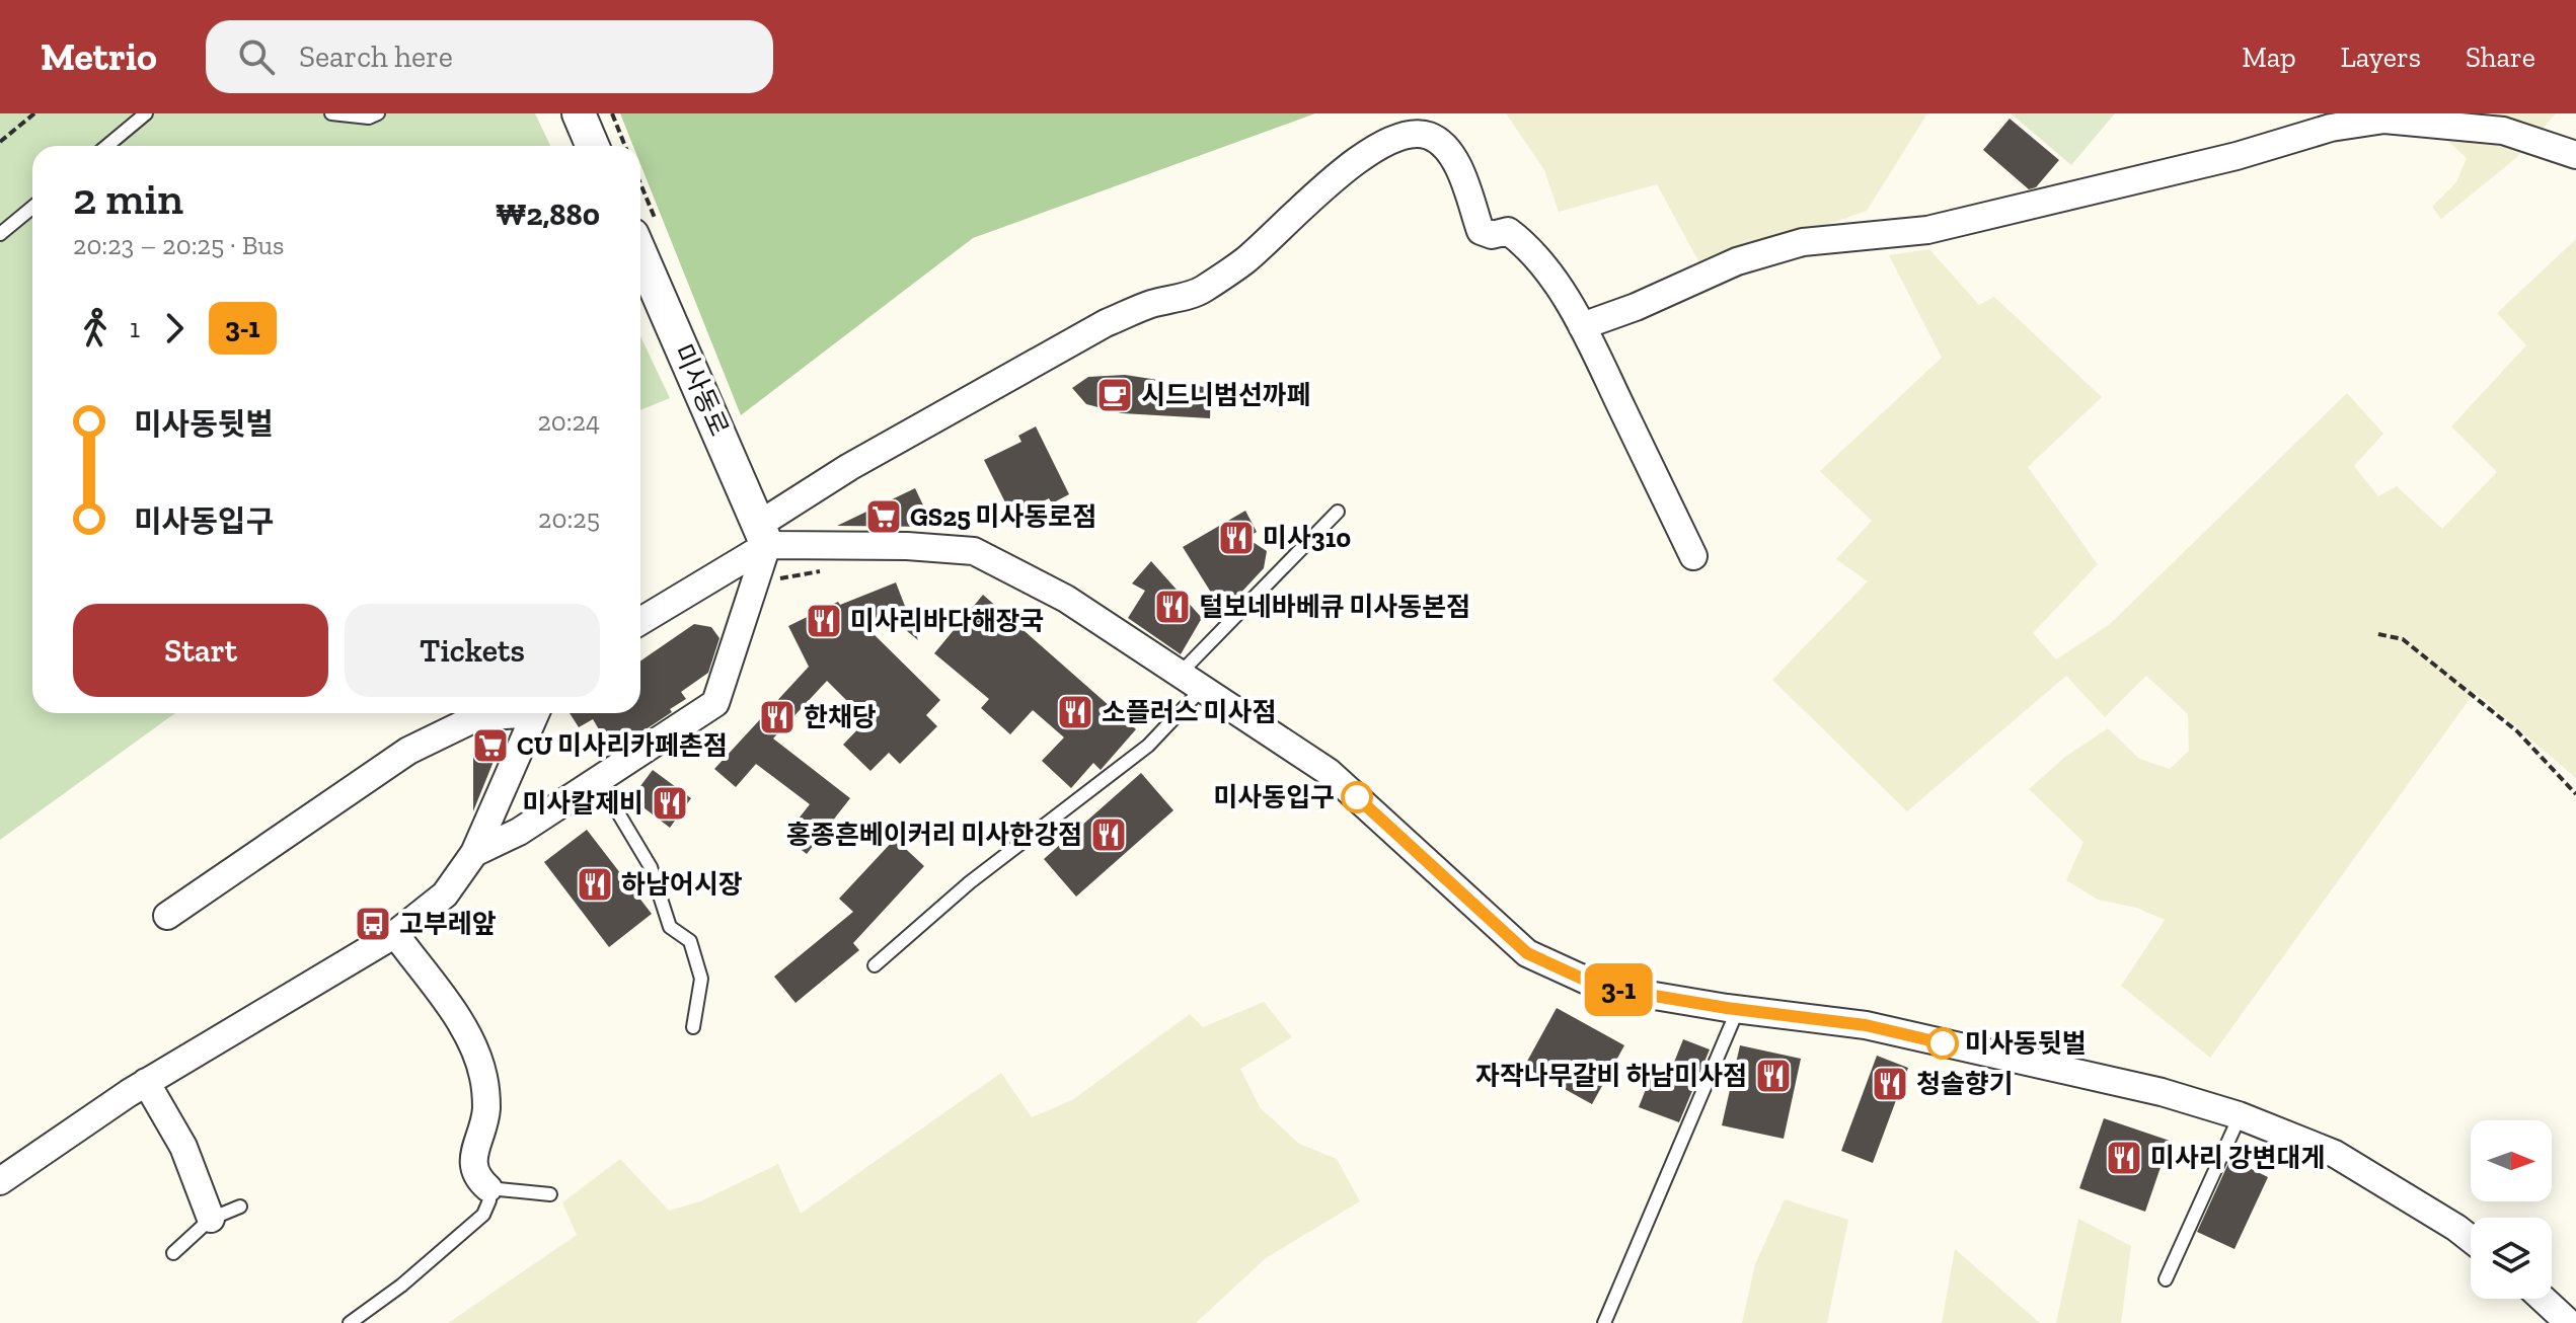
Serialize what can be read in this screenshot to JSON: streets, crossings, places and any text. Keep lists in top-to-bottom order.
{
  "streets": {
    "street": ["미사동로"]
  },
  "places": {
    "cafe": ["시드니범선까페"],
    "supermarket": ["GS25 미사동로점", "CU 미사리카페촌점"],
    "restaurant": [
      "미사310",
      "털보네바베큐 미사동본점",
      "미사리바다해장국",
      "소플러스 미사점",
      "한채당",
      "미사칼제비",
      "홍종흔베이커리 미사한강점",
      "하남어시장",
      "자작나무갈비 하남미사점",
      "청솔향기",
      "미사리 강변대게"
    ],
    "other": ["미사동입구", "미사동뒷벌"],
    "bus stop": ["고부레앞"]
  },
  "lines": ["bus line 3-1"],
  "north": "right",
  "page": {
    "header": "Metrio",
    "search": "Search here",
    "nav": ["Map", "Layers", "Share"],
    "on_map": "3-1",
    "heading": ["2 min", "20:23 – 20:25 · Bus", "₩2,880"],
    "legs": ["1", "3-1"],
    "list": [
      {
        "name": "미사동뒷벌",
        "value": "20:24"
      },
      {
        "name": "미사동입구",
        "value": "20:25"
      }
    ],
    "buttons": ["Start", "Tickets"]
  }
}
